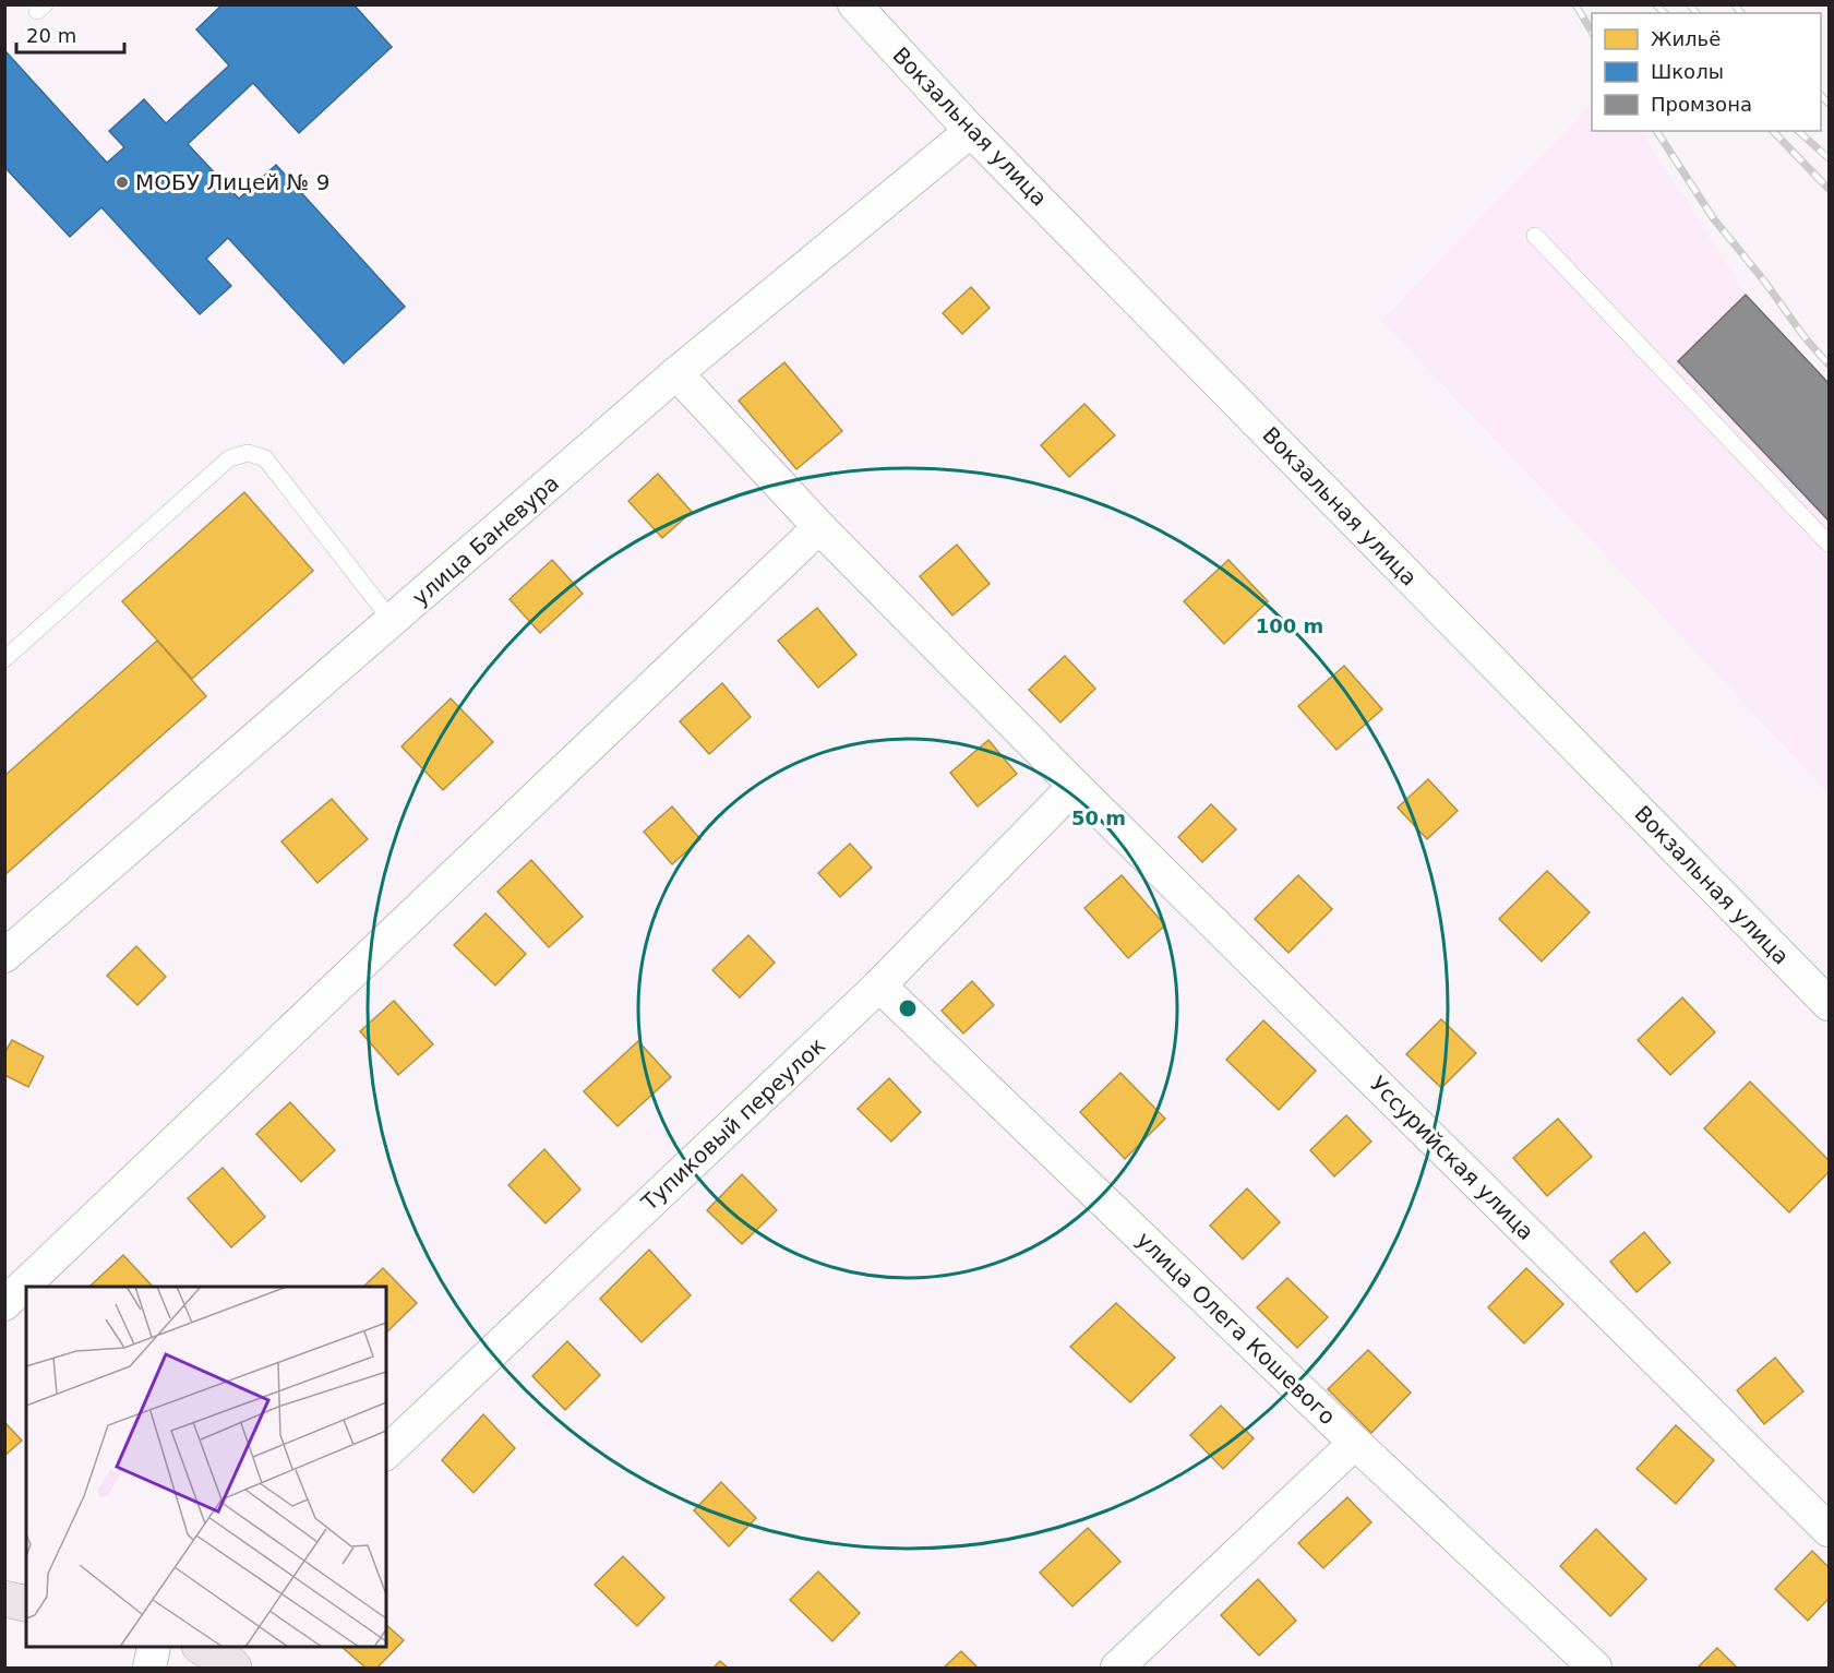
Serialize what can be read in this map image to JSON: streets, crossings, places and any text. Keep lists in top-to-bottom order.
{
  "streets": {
    "street": [
      "Вокзальная улица",
      "улица Баневура",
      "Тупиковый переулок",
      "Уссурийская улица",
      "улица Олега Кошевого"
    ]
  },
  "crossings": [
    ["Вокзальная улица", "улица Баневура"],
    ["улица Баневура", "Уссурийская улица"],
    ["Тупиковый переулок", "Уссурийская улица"],
    ["Тупиковый переулок", "улица Олега Кошевого"]
  ],
  "places": ["МОБУ Лицей № 9"],
  "legend": ["Жильё", "Школы", "Промзона"],
  "scale_bar": "20 m",
  "rings": ["100 m", "50 m"]
}
